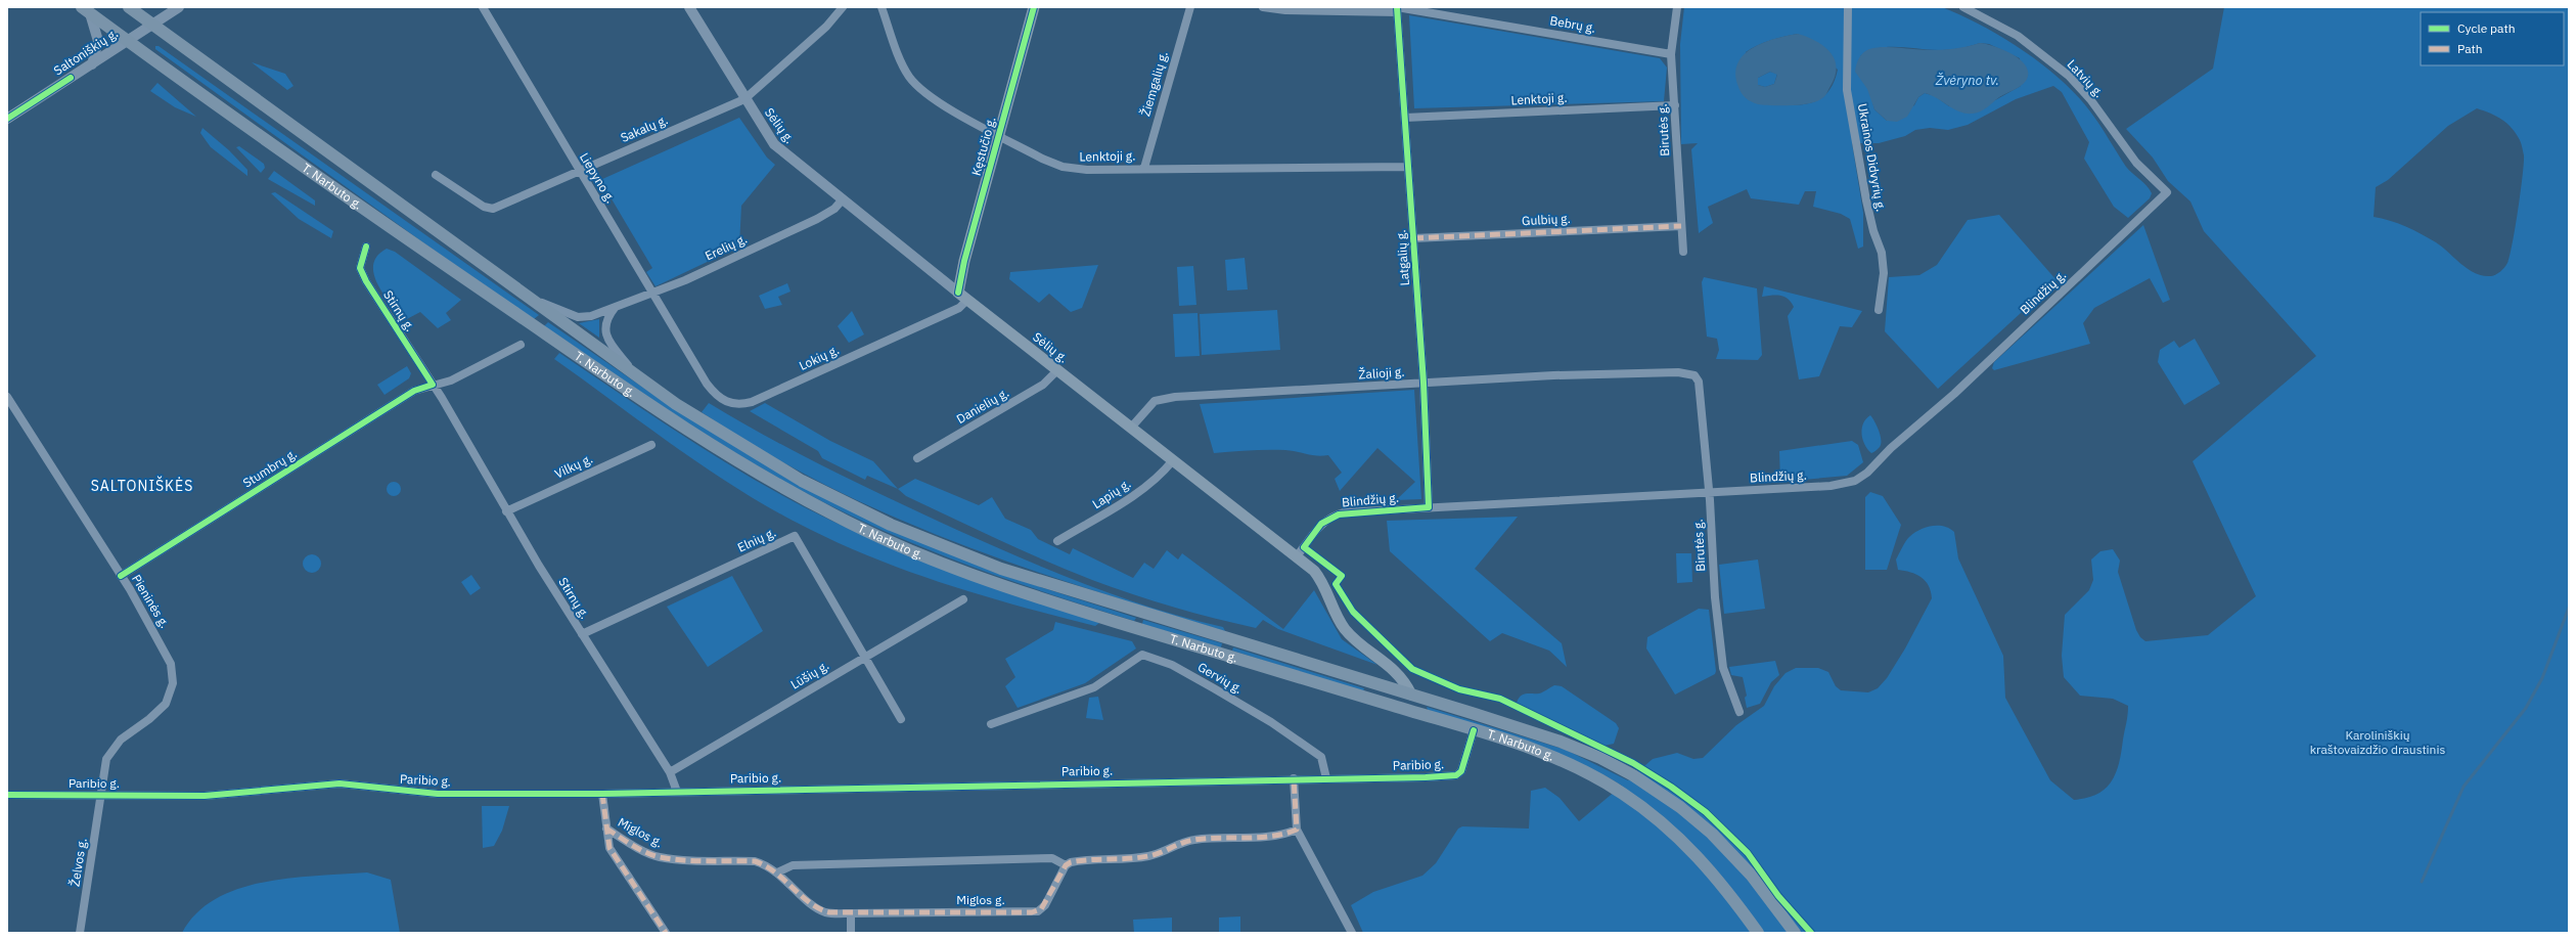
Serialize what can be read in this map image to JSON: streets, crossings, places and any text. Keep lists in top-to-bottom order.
{
  "streets": {
    "main road": ["Sėlių g.", "Kęstučio g.", "T. Narbuto g."],
    "street": [
      "Bebrų g.",
      "Saltoniškių g.",
      "Latvių g.",
      "Žiemgalių g.",
      "Lenktoji g.",
      "Sakalų g.",
      "Birutės g.",
      "Ukrainos Didvyrių g.",
      "Liepyno g.",
      "Gulbių g.",
      "Erelių g.",
      "Latgalių g.",
      "Blindžių g.",
      "Stirnų g.",
      "Lokių g.",
      "Žalioji g.",
      "Danielių g.",
      "Vilkų g.",
      "Stumbrų g.",
      "Lapių g.",
      "Elnių g.",
      "Pieninės g.",
      "Lūšių g.",
      "Gervių g.",
      "Paribio g.",
      "Miglos g.",
      "Želvos g."
    ]
  },
  "crossings": [
    ["Bebrų g.", "Birutės g."],
    ["Bebrų g.", "Latgalių g."],
    ["Saltoniškių g.", "T. Narbuto g."],
    ["Latvių g.", "Blindžių g."],
    ["Žiemgalių g.", "Lenktoji g."],
    ["Lenktoji g.", "Birutės g."],
    ["Lenktoji g.", "Kęstučio g."],
    ["Lenktoji g.", "Latgalių g."],
    ["Sėlių g.", "Sakalų g."],
    ["Sėlių g.", "Kęstučio g."],
    ["Sėlių g.", "T. Narbuto g."],
    ["Sėlių g.", "Erelių g."],
    ["Sėlių g.", "Blindžių g."],
    ["Sėlių g.", "Lokių g."],
    ["Sėlių g.", "Žalioji g."],
    ["Sėlių g.", "Danielių g."],
    ["Sėlių g.", "Lapių g."],
    ["Sakalų g.", "Liepyno g."],
    ["Birutės g.", "Gulbių g."],
    ["Birutės g.", "Blindžių g."],
    ["Birutės g.", "Žalioji g."],
    ["Liepyno g.", "Erelių g."],
    ["Liepyno g.", "Lokių g."],
    ["T. Narbuto g.", "Erelių g."],
    ["T. Narbuto g.", "Paribio g."],
    ["Gulbių g.", "Latgalių g."],
    ["Latgalių g.", "Blindžių g."],
    ["Latgalių g.", "Žalioji g."],
    ["Stirnų g.", "Vilkų g."],
    ["Stirnų g.", "Stumbrų g."],
    ["Stirnų g.", "Elnių g."],
    ["Stirnų g.", "Lūšių g."],
    ["Stirnų g.", "Paribio g."],
    ["Stumbrų g.", "Pieninės g."],
    ["Elnių g.", "Lūšių g."],
    ["Pieninės g.", "Paribio g."],
    ["Pieninės g.", "Želvos g."],
    ["Gervių g.", "Paribio g."],
    ["Paribio g.", "Miglos g."],
    ["Paribio g.", "Želvos g."]
  ],
  "districts": ["SALTONIŠKĖS"],
  "water": ["Žvėryno tv."],
  "parks": ["Karoliniškių kraštovaizdžio draustinis"],
  "legend": ["Cycle path", "Path"]
}
